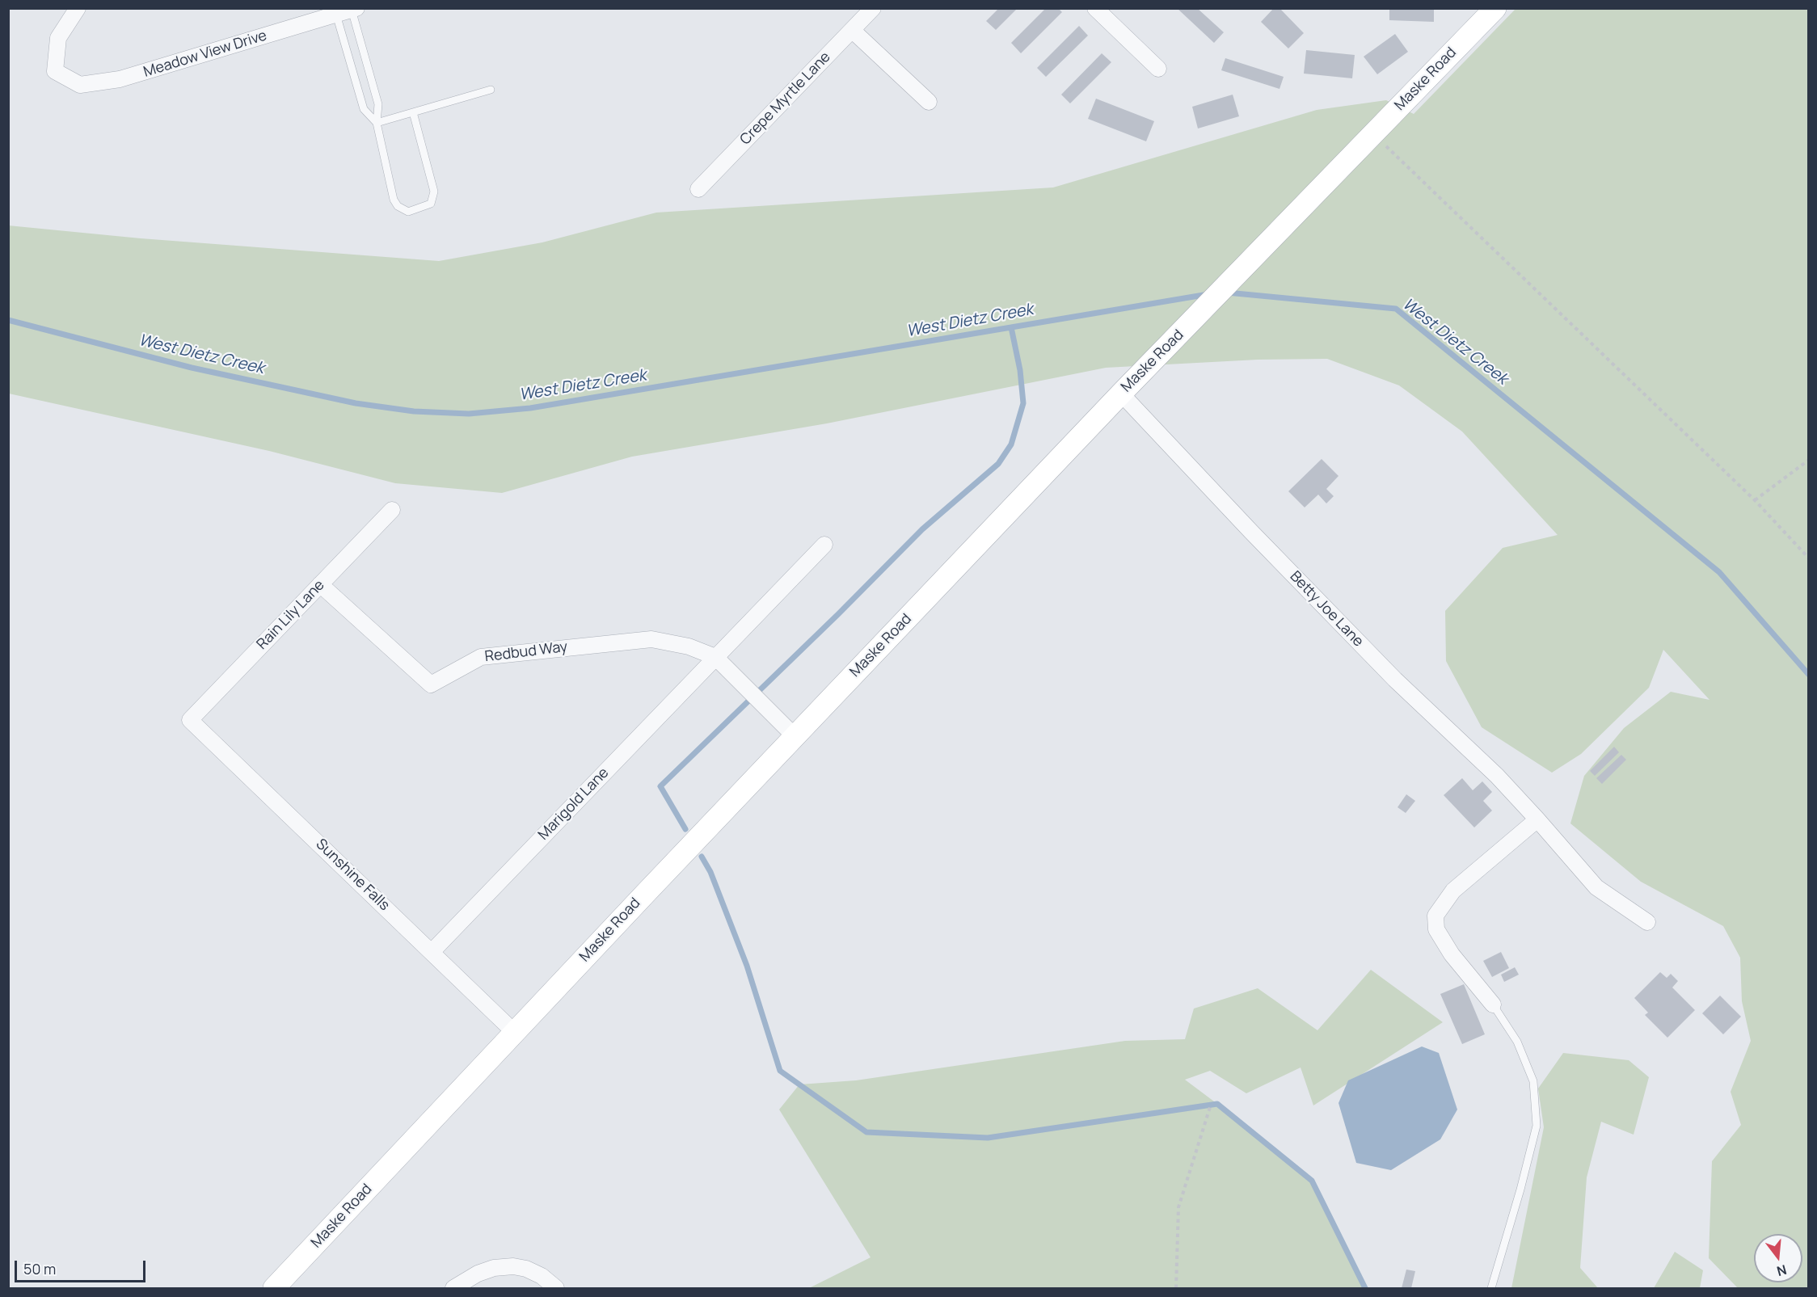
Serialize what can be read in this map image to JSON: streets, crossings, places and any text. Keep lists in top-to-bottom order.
{
  "streets": {
    "street": [
      "Meadow View Drive",
      "Maske Road",
      "Crepe Myrtle Lane",
      "Betty Joe Lane",
      "Rain Lily Lane",
      "Redbud Way",
      "Marigold Lane",
      "Sunshine Falls"
    ]
  },
  "crossings": [
    ["Maske Road", "Betty Joe Lane"],
    ["Maske Road", "Sunshine Falls"],
    ["Rain Lily Lane", "Redbud Way"],
    ["Rain Lily Lane", "Sunshine Falls"],
    ["Redbud Way", "Marigold Lane"],
    ["Marigold Lane", "Sunshine Falls"]
  ],
  "water": ["West Dietz Creek"],
  "scale_bar": "50 m",
  "north": "bottom"
}
